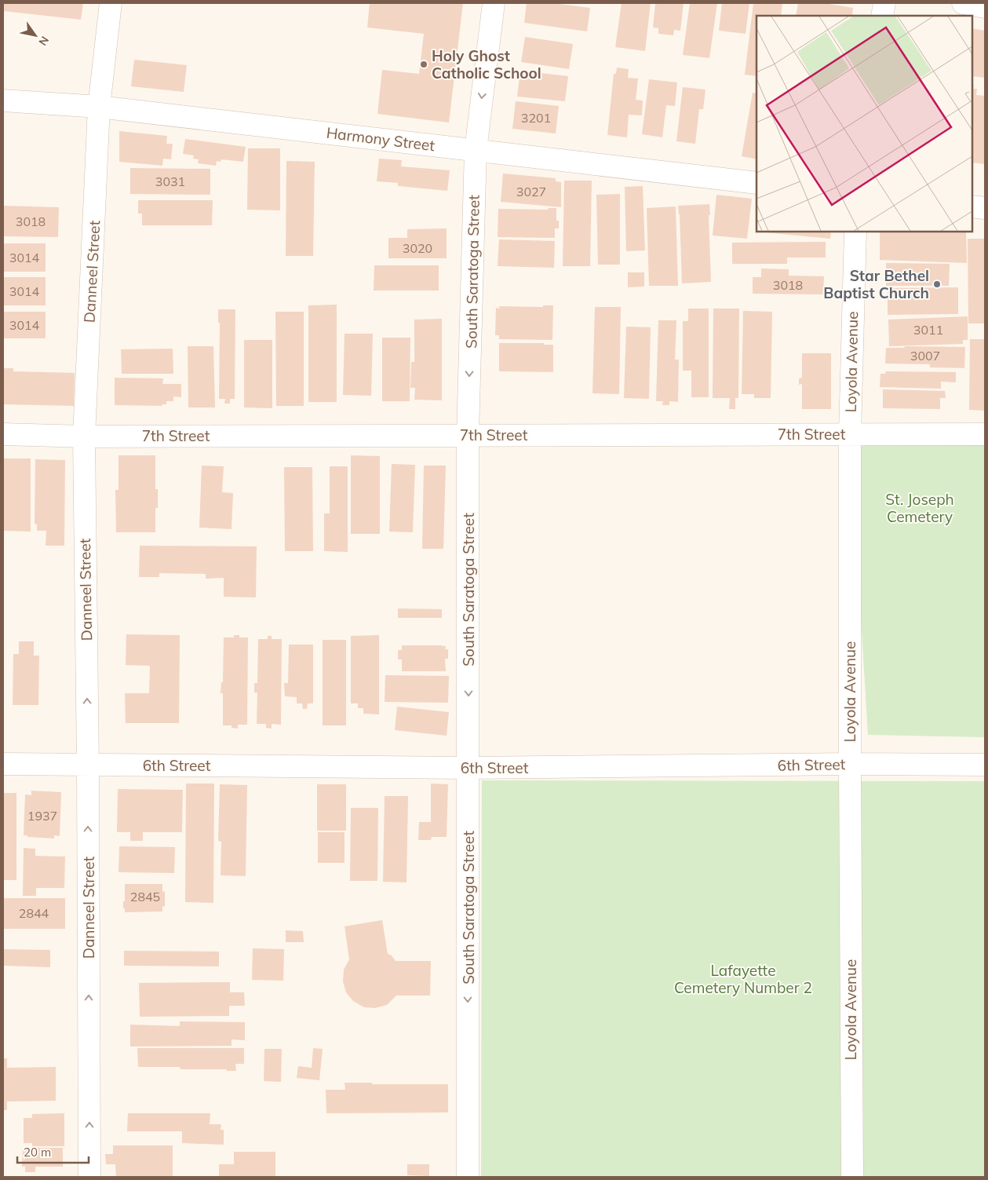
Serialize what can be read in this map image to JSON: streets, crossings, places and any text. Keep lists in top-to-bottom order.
{
  "streets": {
    "street": [
      "Harmony Street",
      "Danneel Street",
      "South Saratoga Street",
      "Loyola Avenue",
      "7th Street",
      "6th Street"
    ]
  },
  "crossings": [
    ["Harmony Street", "Danneel Street"],
    ["Harmony Street", "South Saratoga Street"],
    ["Danneel Street", "7th Street"],
    ["Danneel Street", "6th Street"],
    ["South Saratoga Street", "7th Street"],
    ["South Saratoga Street", "6th Street"],
    ["Loyola Avenue", "7th Street"],
    ["Loyola Avenue", "6th Street"]
  ],
  "one_way": ["Danneel Street", "South Saratoga Street"],
  "parks": ["St. Joseph Cemetery", "Lafayette Cemetery Number 2"],
  "places": ["Holy Ghost Catholic School", "Star Bethel Baptist Church"],
  "house_numbers": [
    "3201",
    "3031",
    "3027",
    "3018",
    "3020",
    "3014",
    "3018",
    "3014",
    "3014",
    "3011",
    "3007",
    "1937",
    "2845",
    "2844"
  ],
  "scale_bar": "20 m",
  "north": "bottom right"
}
